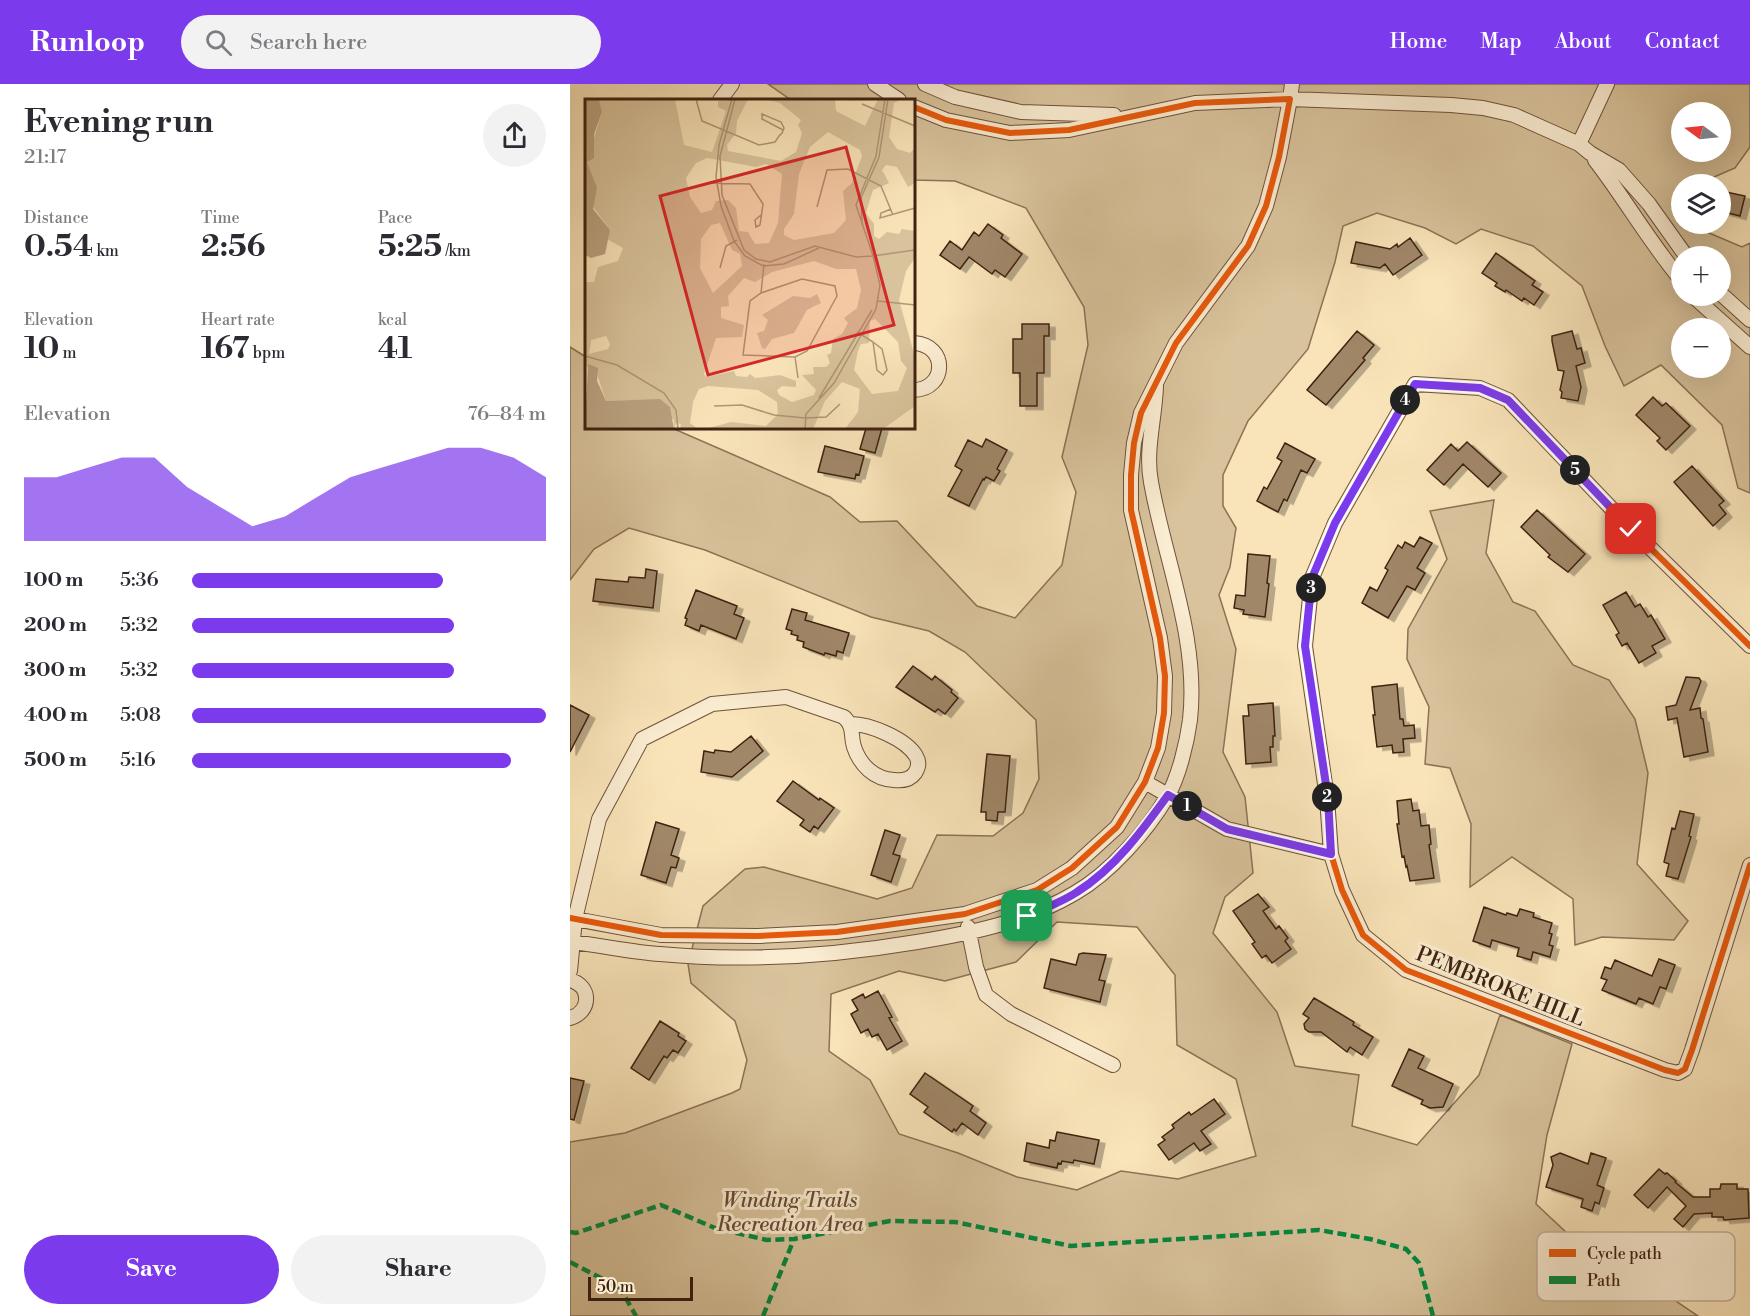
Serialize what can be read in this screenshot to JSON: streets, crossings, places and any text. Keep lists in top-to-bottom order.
{
  "streets": {
    "street": ["PEMBROKE HILL"]
  },
  "parks": ["Winding Trails Recreation Area"],
  "legend": ["Cycle path", "Path"],
  "scale_bar": "50 m",
  "north": "left",
  "page": {
    "header": "Runloop",
    "search": "Search here",
    "nav": [
      "Home",
      "Map",
      "About",
      "Contact"
    ],
    "heading": ["Evening run", "21:17"],
    "map_buttons": ["+", "−"],
    "stats": [
      ["Distance", "0.54 km"],
      ["Time", "2:56"],
      ["Pace", "5:25 /km"],
      ["Elevation", "10 m"],
      ["Heart rate", "167 bpm"],
      ["kcal", "41"]
    ],
    "pins": [
      "4",
      "5",
      "3",
      "2",
      "1"
    ],
    "chart": ["Elevation", "76–84 m"],
    "list": [
      {
        "name": "100 m",
        "note": "5:36"
      },
      {
        "name": "200 m",
        "note": "5:32"
      },
      {
        "name": "300 m",
        "note": "5:32"
      },
      {
        "name": "400 m",
        "note": "5:08"
      },
      {
        "name": "500 m",
        "note": "5:16"
      }
    ],
    "buttons": ["Save", "Share"],
    "scale": "50 m"
  }
}
